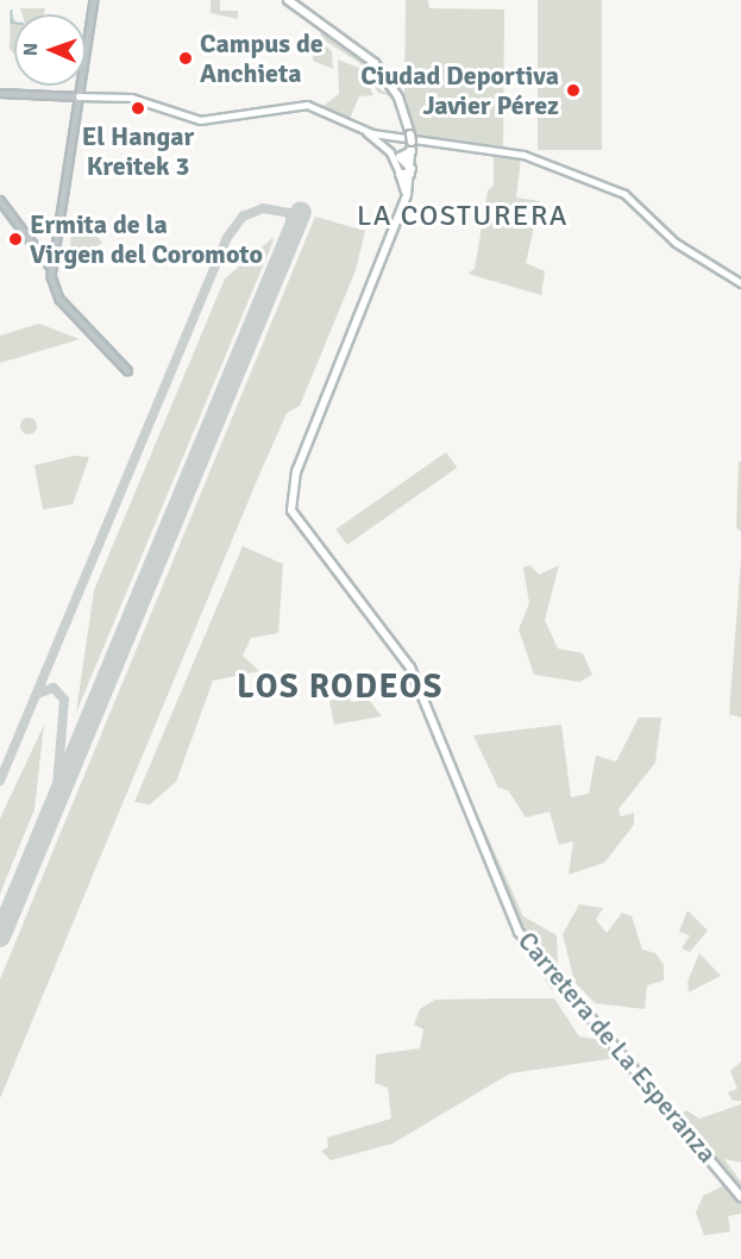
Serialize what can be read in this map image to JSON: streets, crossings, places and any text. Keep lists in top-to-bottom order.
{
  "streets": {
    "main road": ["Carretera de La Esperanza"]
  },
  "districts": ["LA COSTURERA", "LOS RODEOS"],
  "places": [
    "Campus de Anchieta",
    "Ciudad Deportiva Javier Pérez",
    "El Hangar Kreitek 3",
    "Ermita de la Virgen del Coromoto"
  ],
  "north": "left"
}
